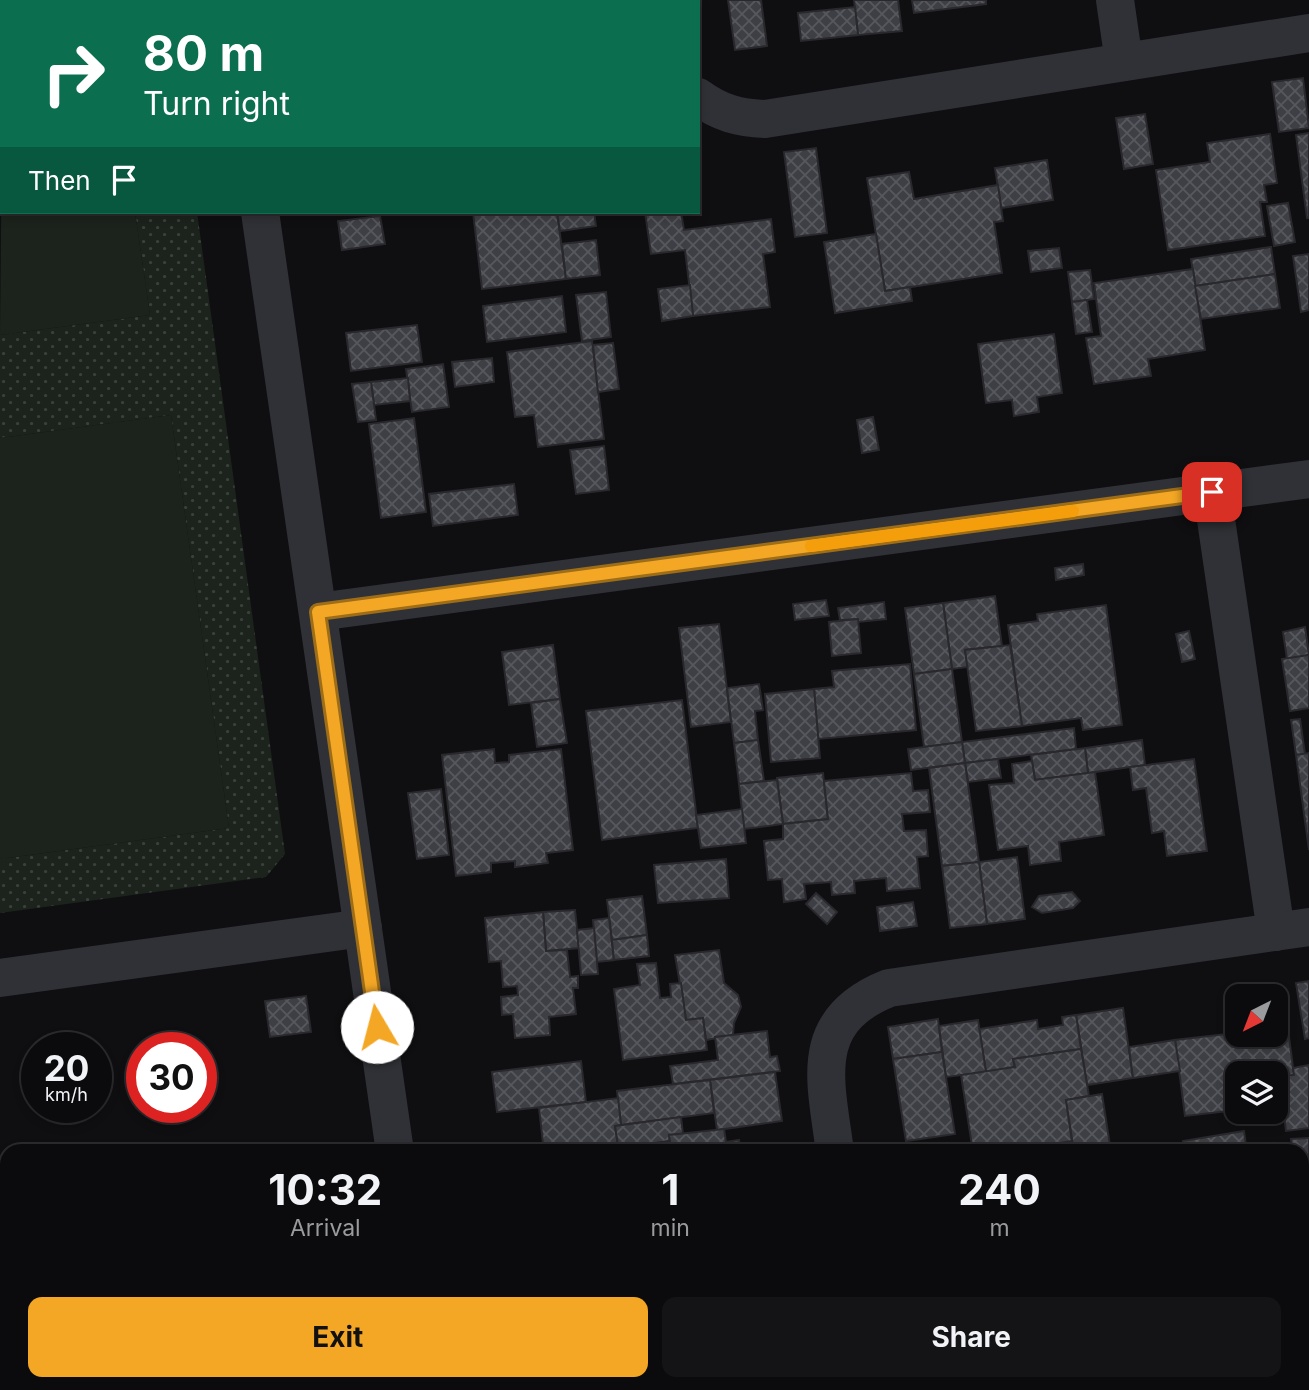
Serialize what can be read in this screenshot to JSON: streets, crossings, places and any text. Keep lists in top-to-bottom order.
{
  "north": "bottom left",
  "page": {
    "turn": ["80 m", "Turn right"],
    "then": "Then",
    "speed": "20 km/h",
    "limit": "30",
    "eta": [
      "10:32",
      "Arrival",
      "1",
      "min",
      "240",
      "m"
    ],
    "buttons": ["Exit", "Share"]
  }
}
